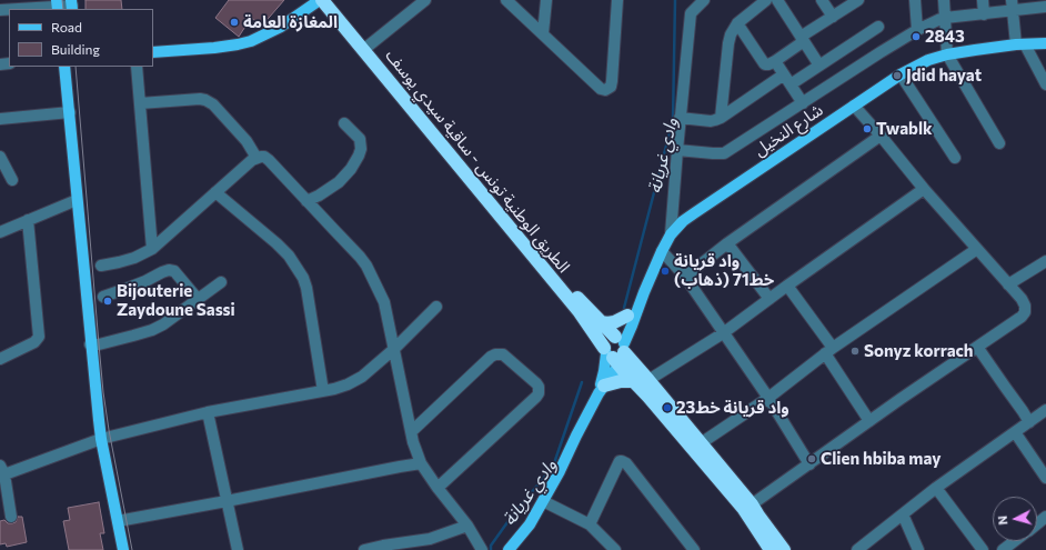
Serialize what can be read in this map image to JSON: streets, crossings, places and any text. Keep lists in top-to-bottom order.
{
  "streets": {
    "highway": ["الطريق الوطنية تونس - ساقية سيدي يوسف"],
    "main road": ["شارع النخيل"]
  },
  "crossings": [
    ["شارع النخيل", "الطريق الوطنية تونس - ساقية سيدي يوسف"]
  ],
  "water": ["وادي غريانة"],
  "places": [
    "المغازة العامة",
    "2843",
    "Jdid hayat",
    "Twablk",
    "واد قريانة خط71 (ذهاب)",
    "Bijouterie Zaydoune Sassi",
    "Sonyz korrach",
    "واد قريانة خط23",
    "Clien hbiba may"
  ],
  "legend": ["Road", "Building"],
  "north": "left"
}
